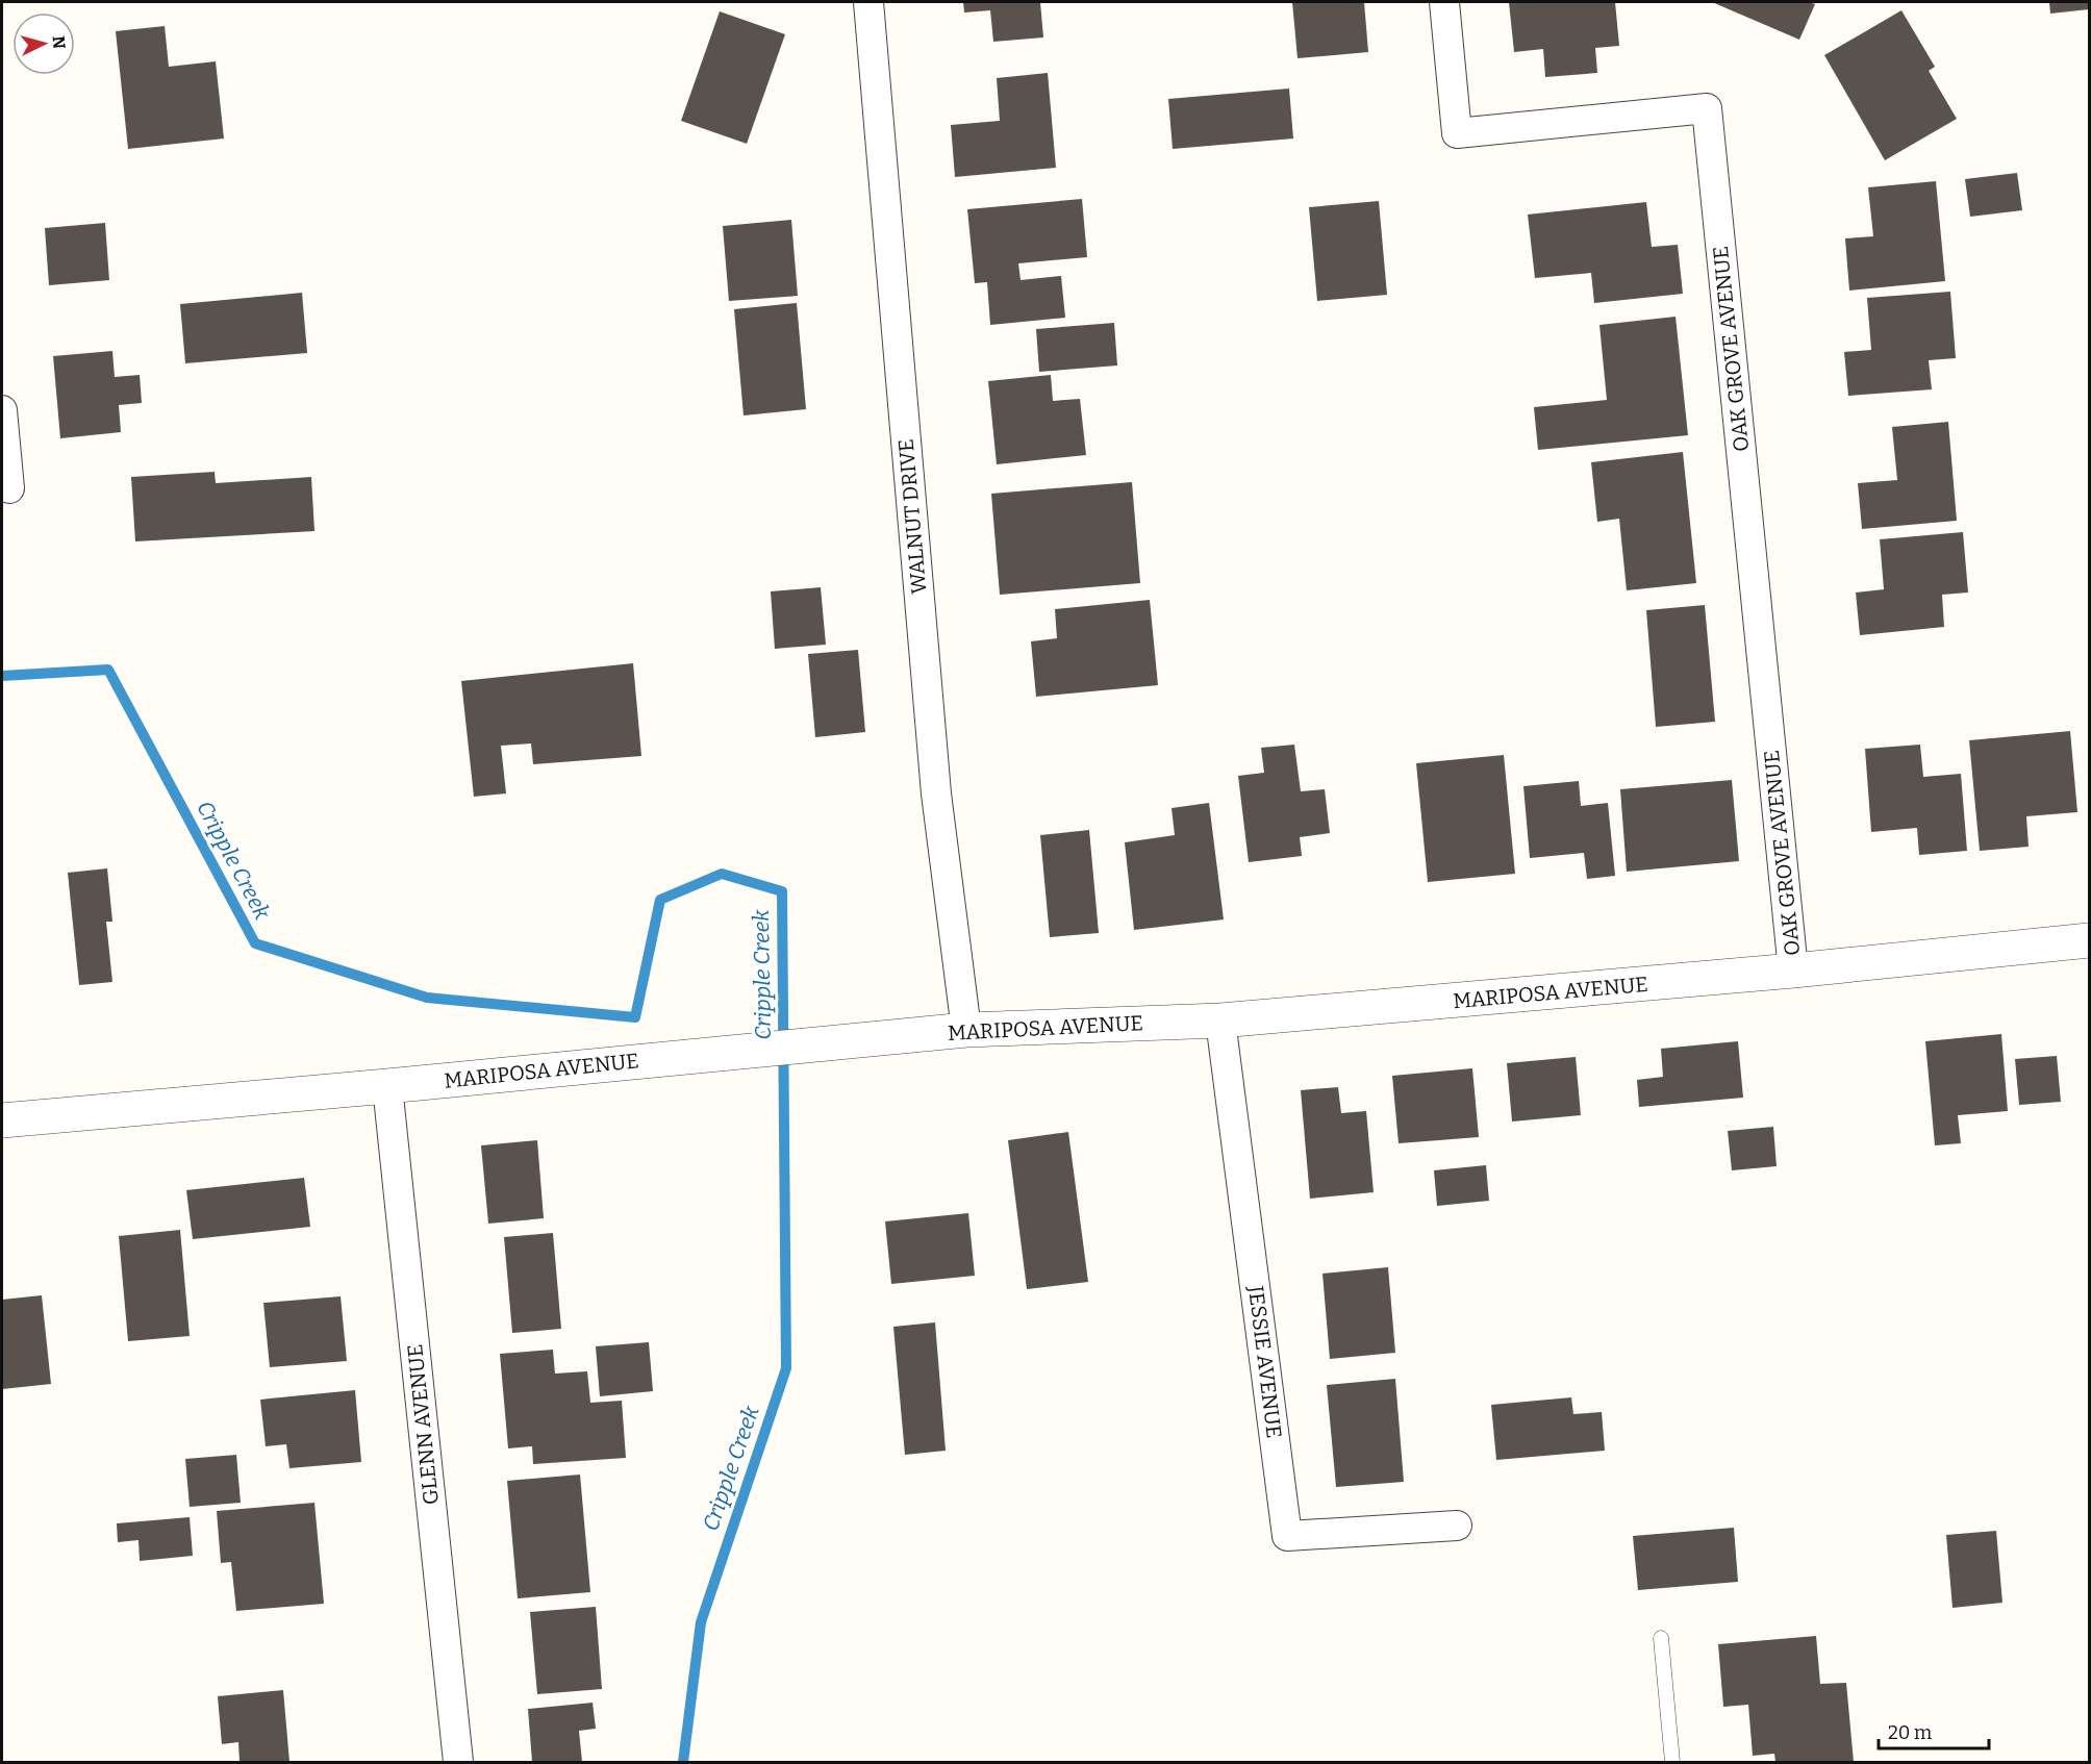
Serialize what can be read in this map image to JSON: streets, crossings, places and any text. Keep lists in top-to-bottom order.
{
  "streets": {
    "street": [
      "OAK GROVE AVENUE",
      "WALNUT DRIVE",
      "MARIPOSA AVENUE",
      "JESSIE AVENUE",
      "GLENN AVENUE"
    ]
  },
  "crossings": [
    ["OAK GROVE AVENUE", "MARIPOSA AVENUE"],
    ["WALNUT DRIVE", "MARIPOSA AVENUE"],
    ["MARIPOSA AVENUE", "JESSIE AVENUE"],
    ["MARIPOSA AVENUE", "GLENN AVENUE"]
  ],
  "water": ["Cripple Creek"],
  "scale_bar": "20 m",
  "north": "right"
}
